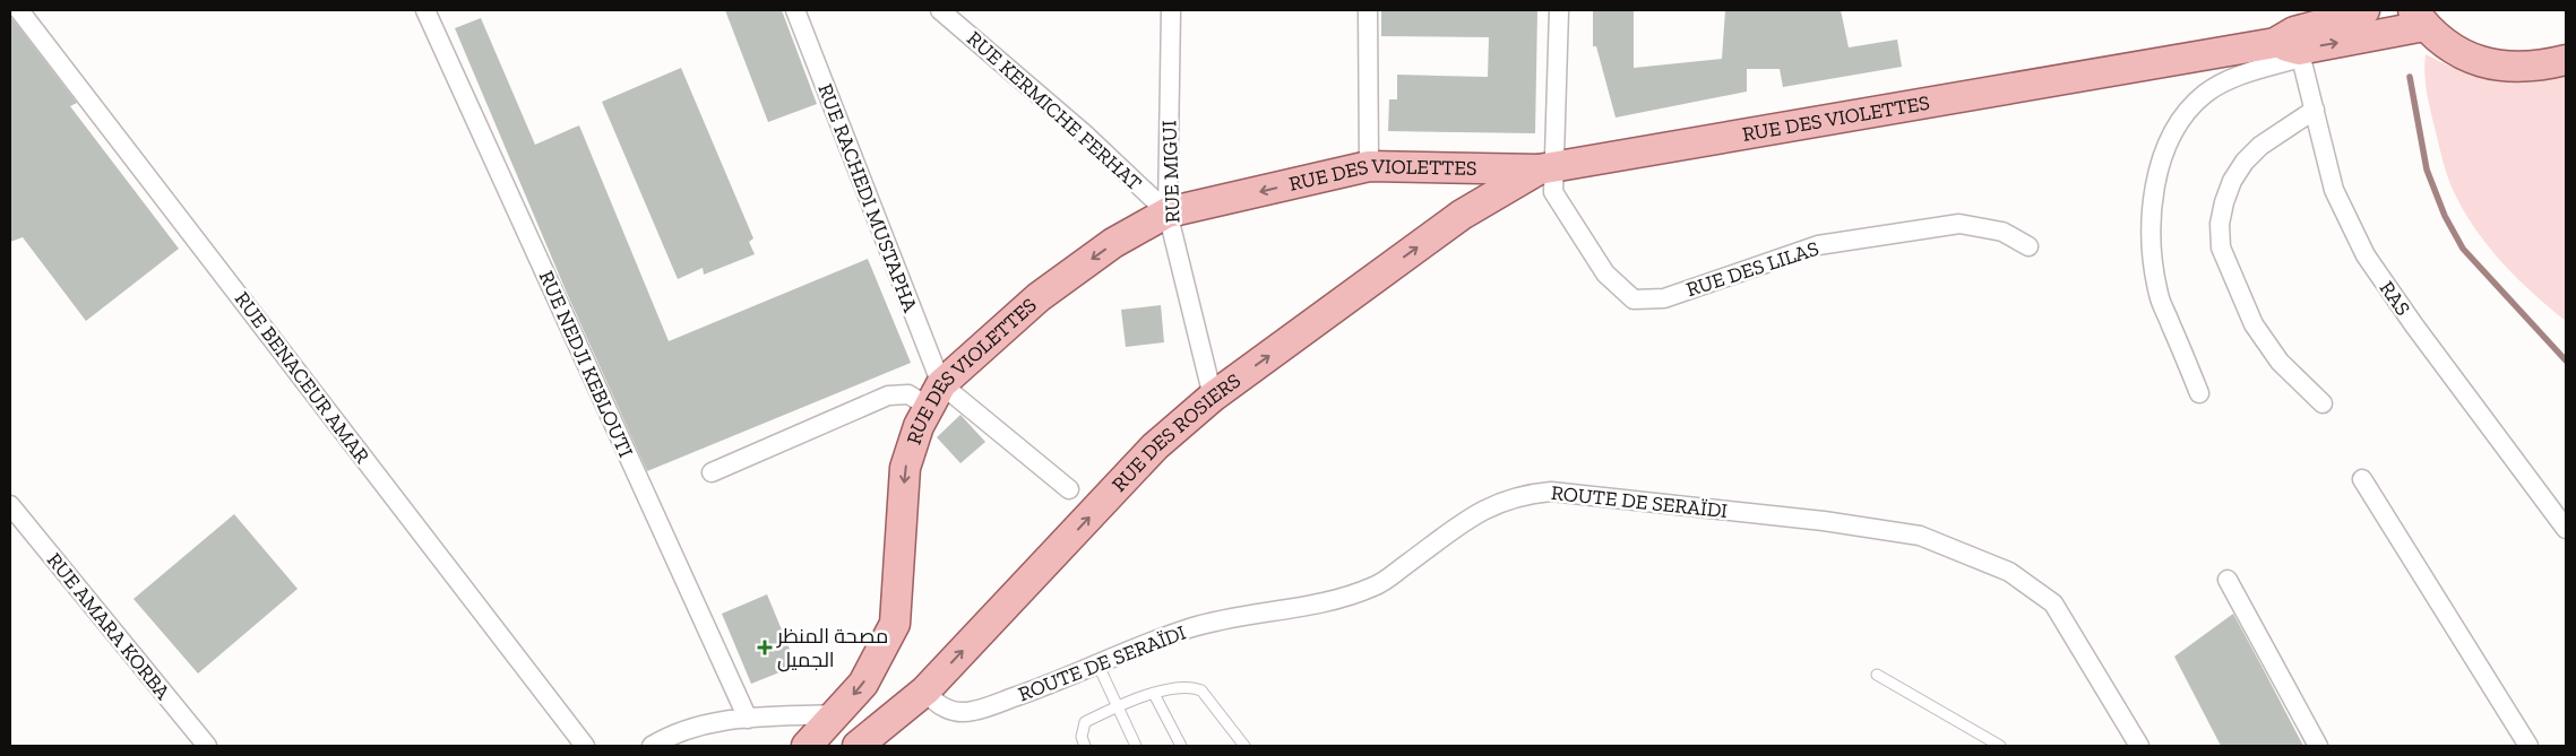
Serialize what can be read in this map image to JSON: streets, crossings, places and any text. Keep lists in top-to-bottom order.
{
  "streets": {
    "main road": ["RUE DES VIOLETTES", "RUE DES ROSIERS"],
    "street": [
      "RUE KERMICHE FERHAT",
      "RUE MIGUI",
      "RUE RACHEDI MUSTAPHA",
      "RUE DES LILAS",
      "RAS",
      "RUE NEDJI KEBLOUTI",
      "RUE BENACEUR AMAR",
      "ROUTE DE SERAÏDI",
      "RUE AMARA KORBA"
    ]
  },
  "crossings": [
    ["RUE KERMICHE FERHAT", "RUE DES VIOLETTES"],
    ["RUE KERMICHE FERHAT", "RUE MIGUI"],
    ["RUE DES VIOLETTES", "RUE MIGUI"],
    ["RUE DES VIOLETTES", "RUE RACHEDI MUSTAPHA"],
    ["RUE DES VIOLETTES", "RUE DES LILAS"],
    ["RUE DES VIOLETTES", "RAS"],
    ["RUE DES VIOLETTES", "RUE DES ROSIERS"],
    ["RUE MIGUI", "RUE DES ROSIERS"],
    ["RUE DES LILAS", "RUE DES ROSIERS"],
    ["RUE DES ROSIERS", "ROUTE DE SERAÏDI"]
  ],
  "one_way": ["RUE DES VIOLETTES", "RUE DES ROSIERS"],
  "places": {
    "health": ["مصحة المنظر الجميل"]
  }
}
